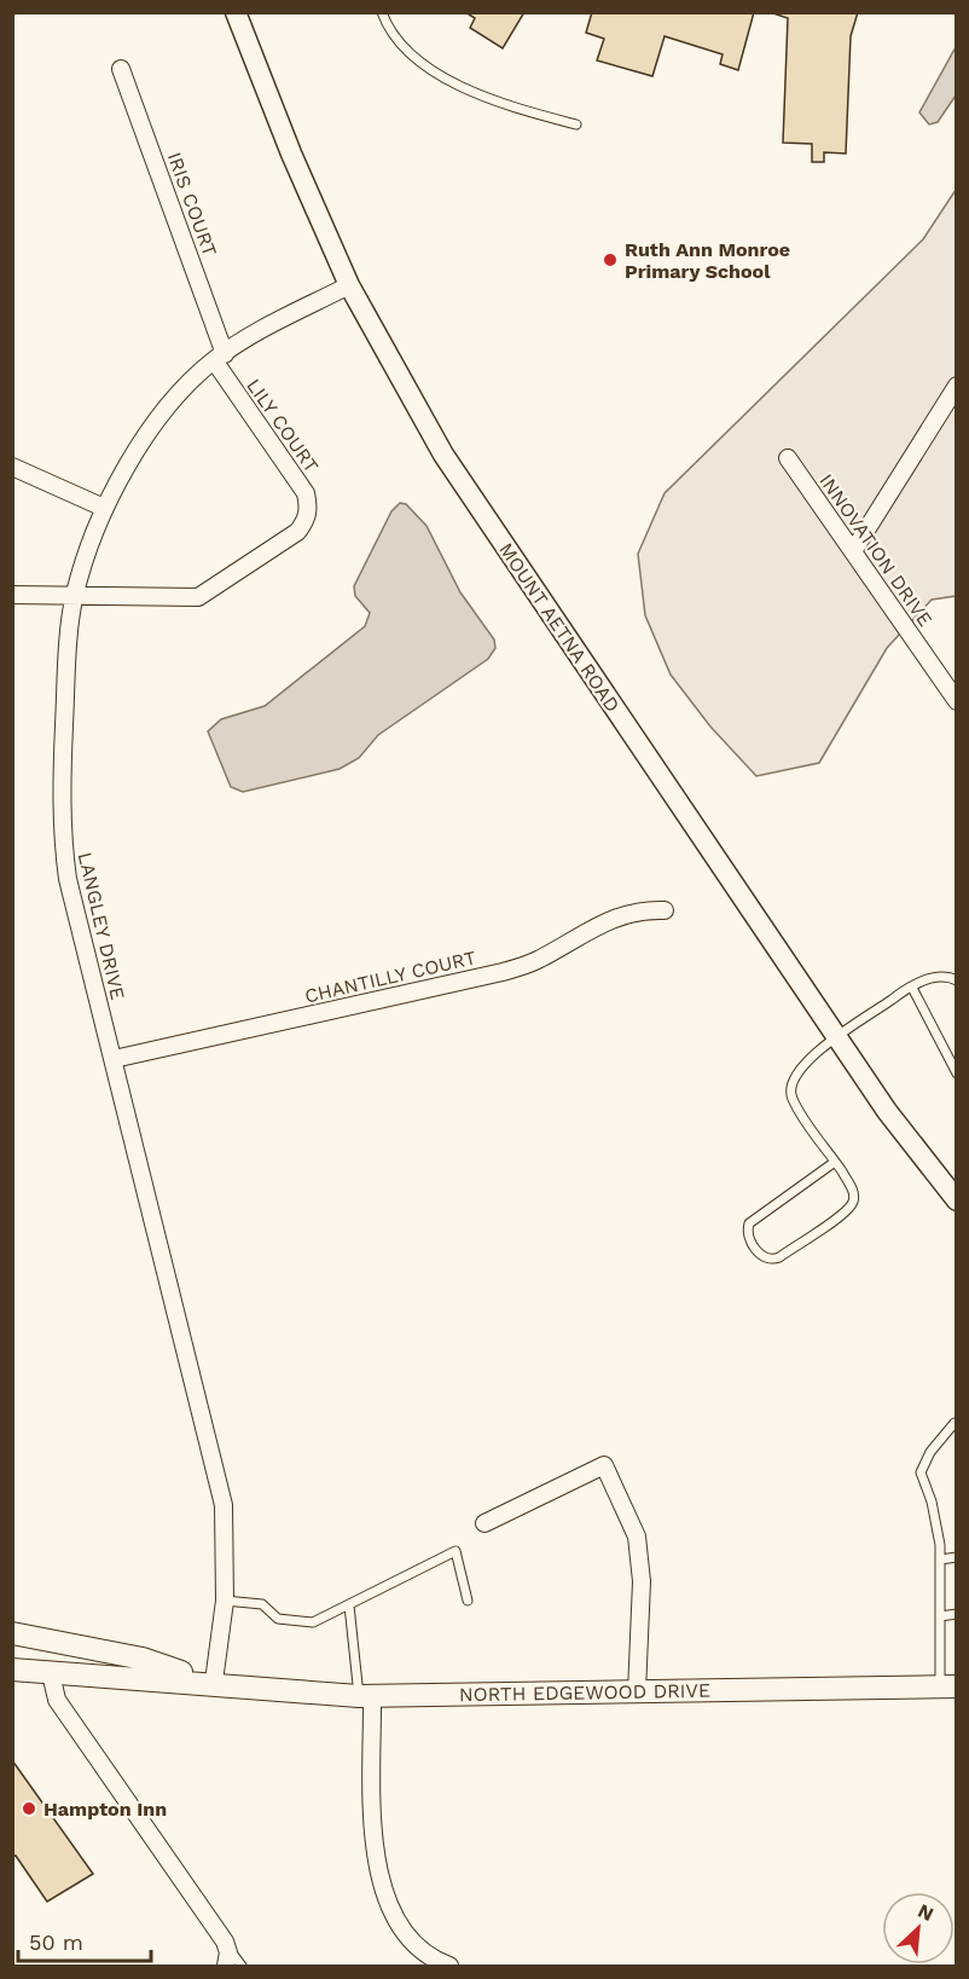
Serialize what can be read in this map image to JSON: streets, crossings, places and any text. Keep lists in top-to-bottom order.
{
  "streets": {
    "main road": ["NORTH EDGEWOOD DRIVE"],
    "street": [
      "IRIS COURT",
      "LILY COURT",
      "INNOVATION DRIVE",
      "MOUNT AETNA ROAD",
      "LANGLEY DRIVE",
      "CHANTILLY COURT"
    ]
  },
  "crossings": [
    ["IRIS COURT", "LILY COURT"],
    ["IRIS COURT", "LANGLEY DRIVE"],
    ["LILY COURT", "LANGLEY DRIVE"],
    ["MOUNT AETNA ROAD", "LANGLEY DRIVE"],
    ["LANGLEY DRIVE", "CHANTILLY COURT"],
    ["LANGLEY DRIVE", "NORTH EDGEWOOD DRIVE"]
  ],
  "places": ["Ruth Ann Monroe Primary School", "Hampton Inn"],
  "scale_bar": "50 m",
  "north": "top right"
}
